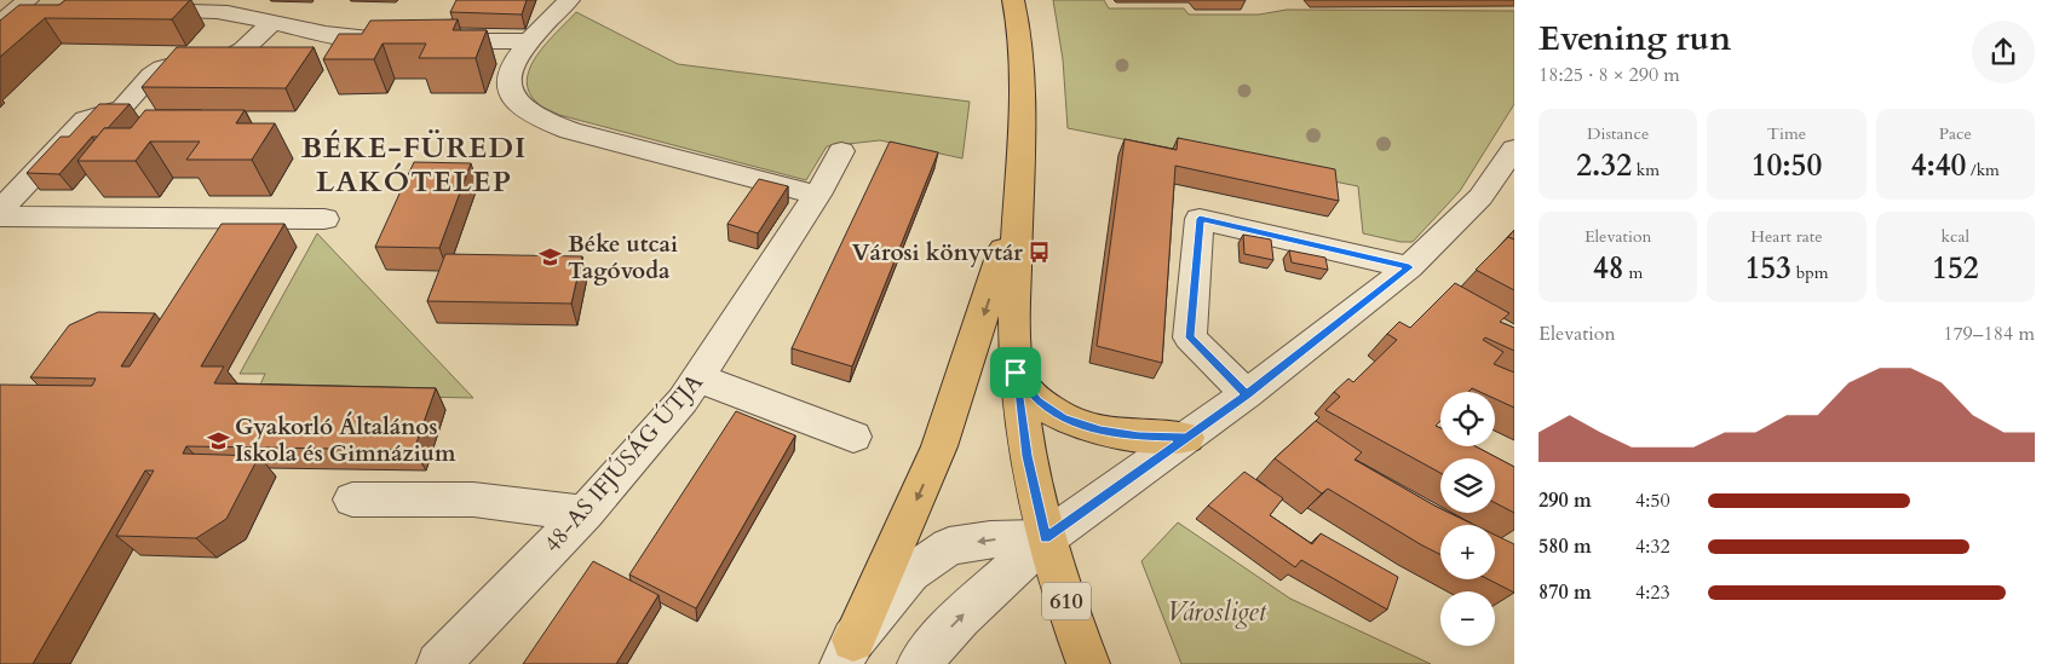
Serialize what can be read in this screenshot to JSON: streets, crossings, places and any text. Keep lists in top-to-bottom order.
{
  "streets": {
    "main road": ["610"],
    "street": ["48-AS IFJÚSÁG ÚTJA"]
  },
  "districts": ["BÉKE-FÜREDI LAKÓTELEP"],
  "parks": ["Városliget"],
  "places": {
    "bus stop": ["Városi könyvtár"],
    "school or university": ["Béke utcai Tagóvoda", "Gyakorló Általános Iskola és Gimnázium"]
  },
  "page": {
    "heading": ["Evening run", "18:25 · 8 × 290 m"],
    "stats": [
      ["Distance", "2.32 km"],
      ["Time", "10:50"],
      ["Pace", "4:40 /km"],
      ["Elevation", "48 m"],
      ["Heart rate", "153 bpm"],
      ["kcal", "152"]
    ],
    "chart": ["Elevation", "179–184 m"],
    "map_buttons": ["+", "−"],
    "list": [
      {
        "name": "290 m",
        "note": "4:50"
      },
      {
        "name": "580 m",
        "note": "4:32"
      },
      {
        "name": "870 m",
        "note": "4:23"
      }
    ]
  }
}
